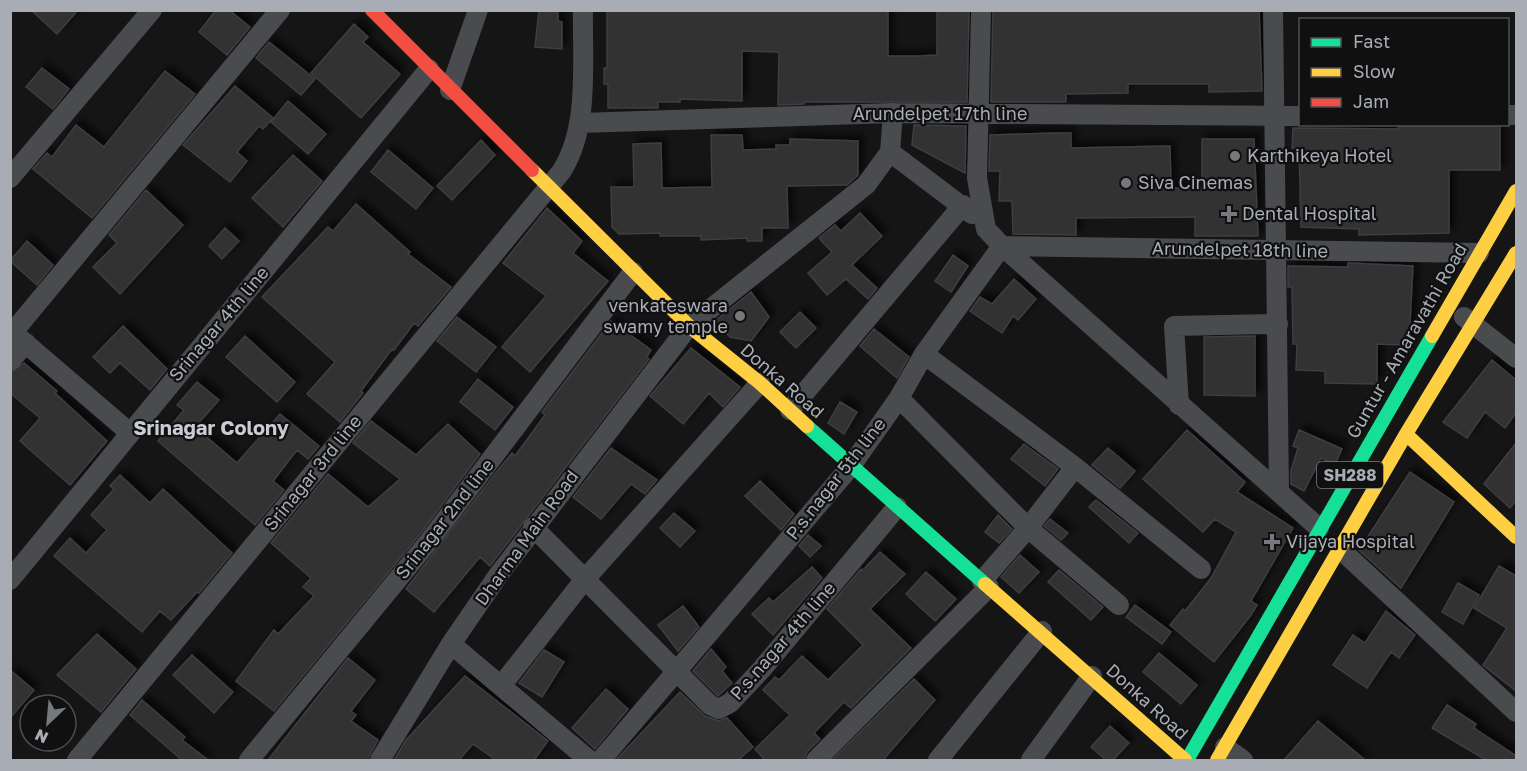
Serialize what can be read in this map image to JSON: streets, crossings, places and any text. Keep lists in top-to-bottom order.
{
  "streets": {
    "main road": ["Guntur - Amaravathi Road", "Donka Road", "SH288"],
    "street": [
      "Arundelpet 17th line",
      "Arundelpet 18th line",
      "Srinagar 4th line",
      "Srinagar 3rd line",
      "P.s.nagar 5th line",
      "Srinagar 2nd line",
      "Dharma Main Road",
      "P.s.nagar 4th line"
    ]
  },
  "crossings": [
    ["Arundelpet 17th line", "Srinagar 3rd line"],
    ["Arundelpet 18th line", "Guntur - Amaravathi Road"],
    ["Arundelpet 18th line", "P.s.nagar 5th line"],
    ["Srinagar 4th line", "Donka Road"],
    ["Guntur - Amaravathi Road", "Donka Road"],
    ["Donka Road", "Srinagar 3rd line"],
    ["Donka Road", "P.s.nagar 5th line"],
    ["Donka Road", "Srinagar 2nd line"],
    ["Donka Road", "Dharma Main Road"],
    ["Donka Road", "P.s.nagar 4th line"],
    ["P.s.nagar 5th line", "P.s.nagar 4th line"],
    ["Dharma Main Road", "P.s.nagar 4th line"]
  ],
  "districts": ["Srinagar Colony"],
  "places": {
    "other": ["Karthikeya Hotel", "Siva Cinemas", "venkateswara swamy temple"],
    "health": ["Dental Hospital", "Vijaya Hospital"]
  },
  "legend": ["Fast", "Slow", "Jam"],
  "north": "bottom left"
}
